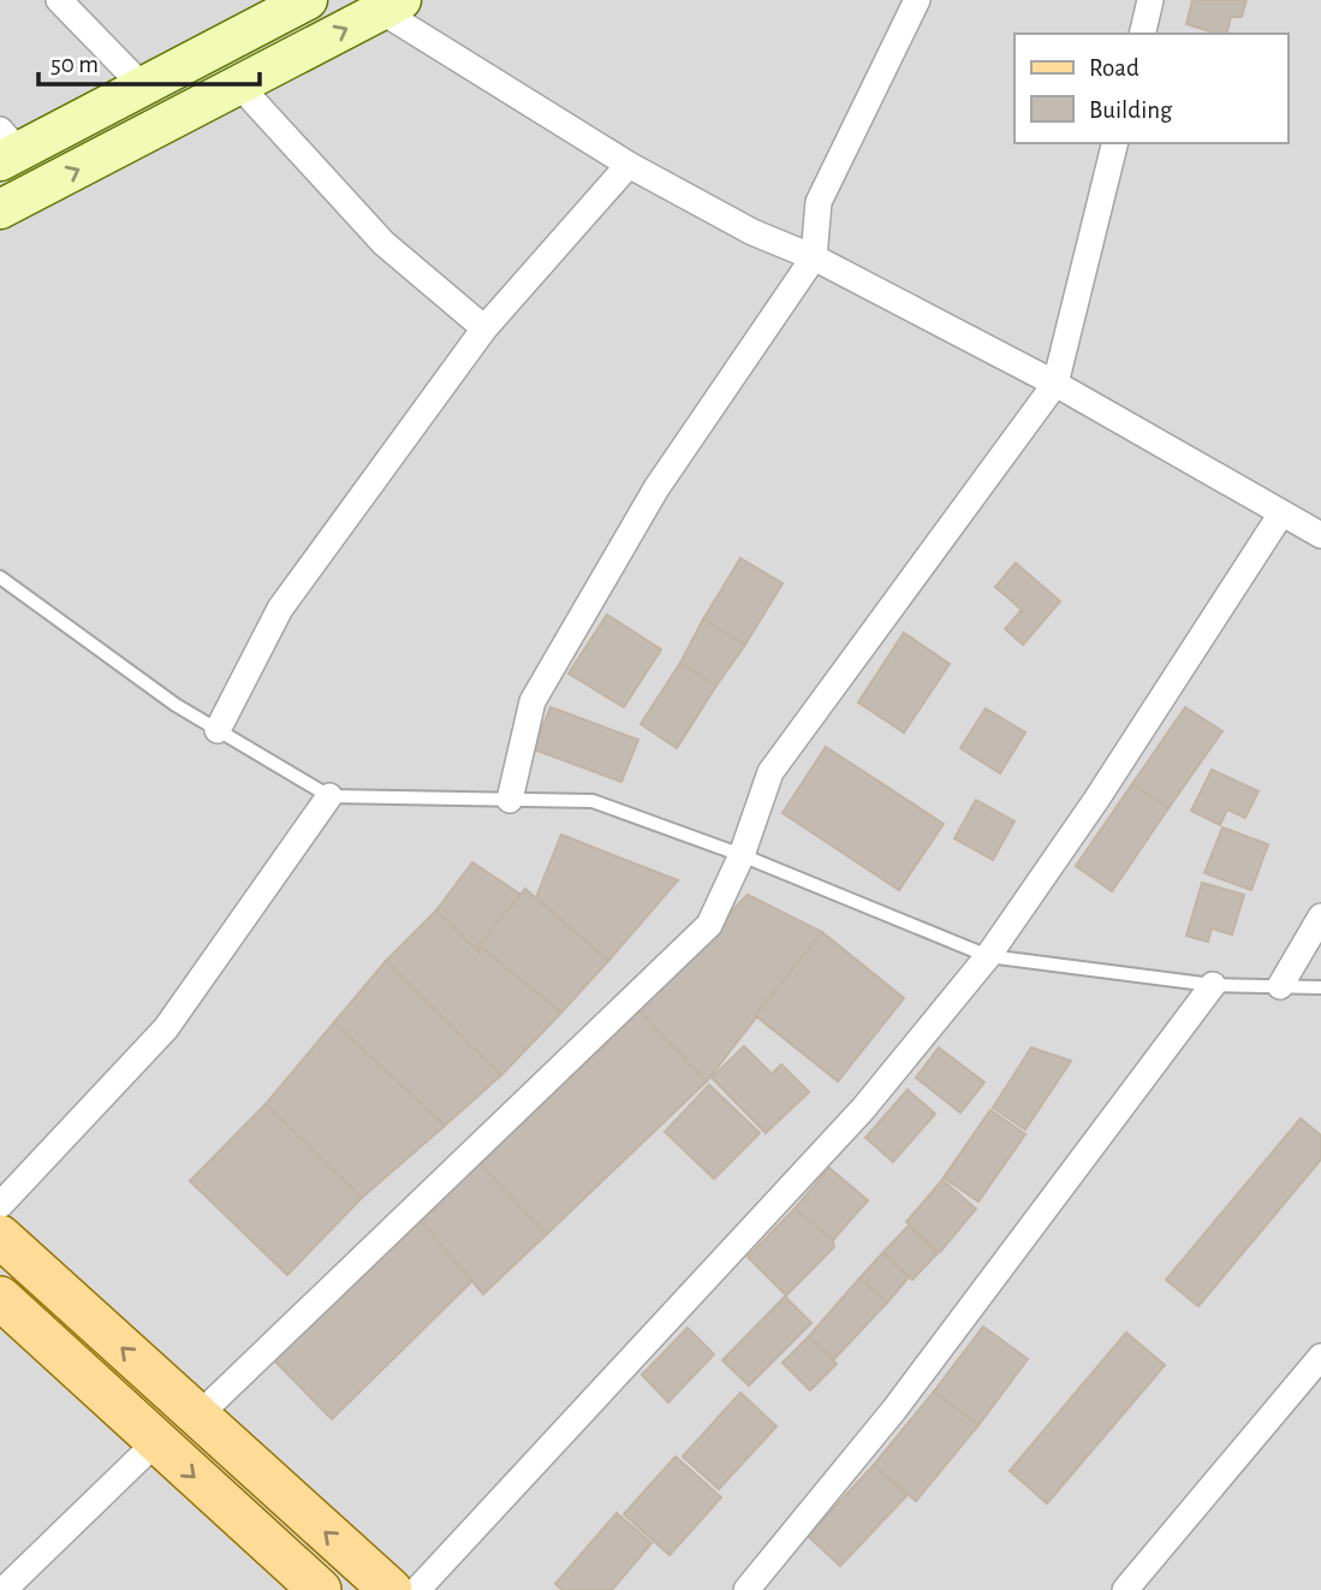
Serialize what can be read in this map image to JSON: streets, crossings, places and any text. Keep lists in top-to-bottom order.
{
  "legend": ["Road", "Building"],
  "scale_bar": "50 m"
}
